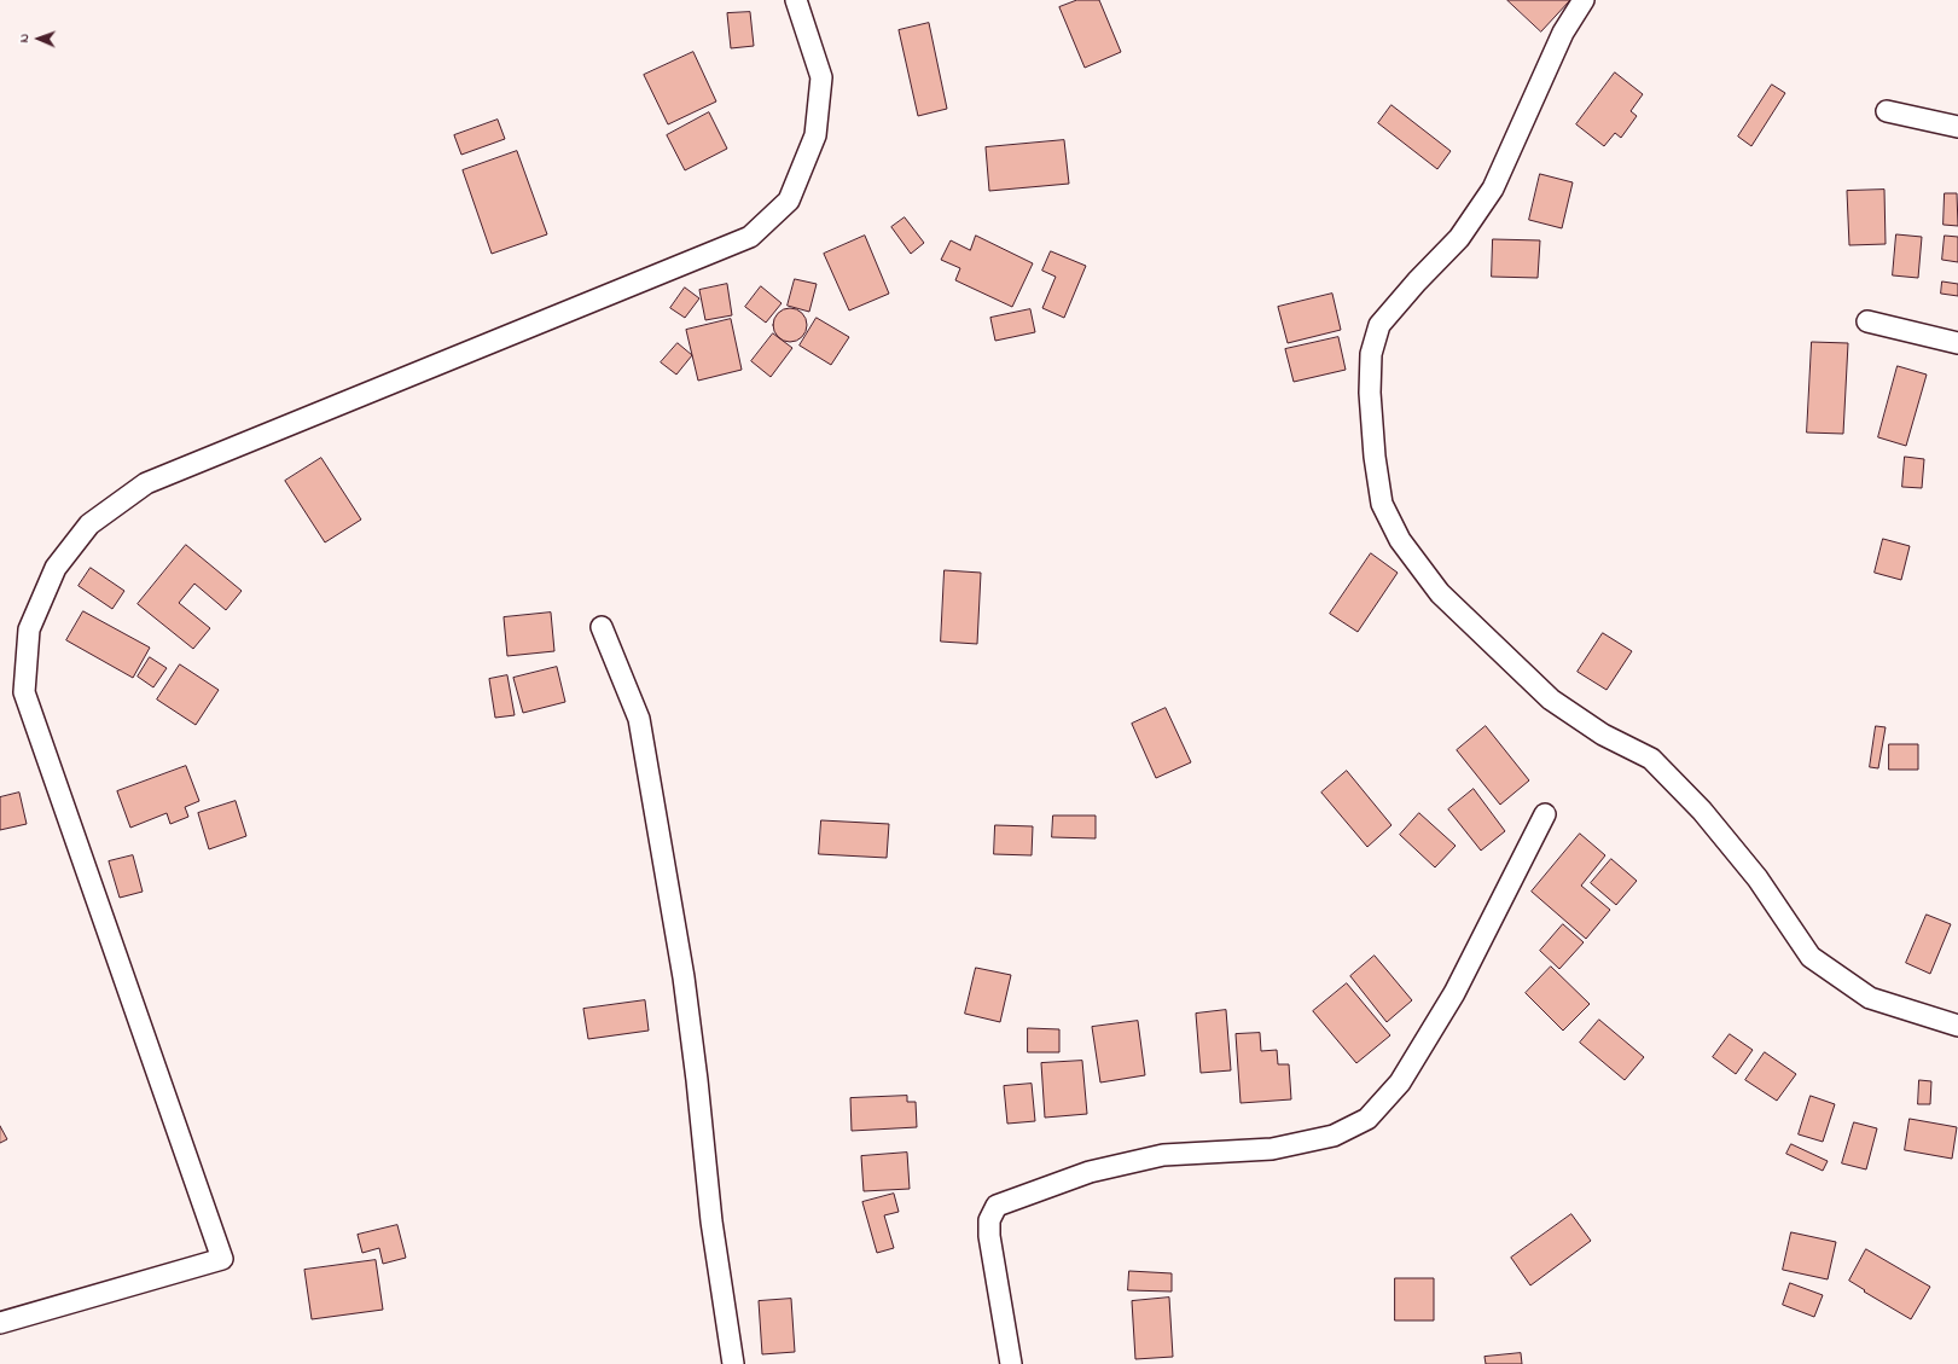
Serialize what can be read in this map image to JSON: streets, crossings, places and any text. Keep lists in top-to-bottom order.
{
  "north": "left"
}
